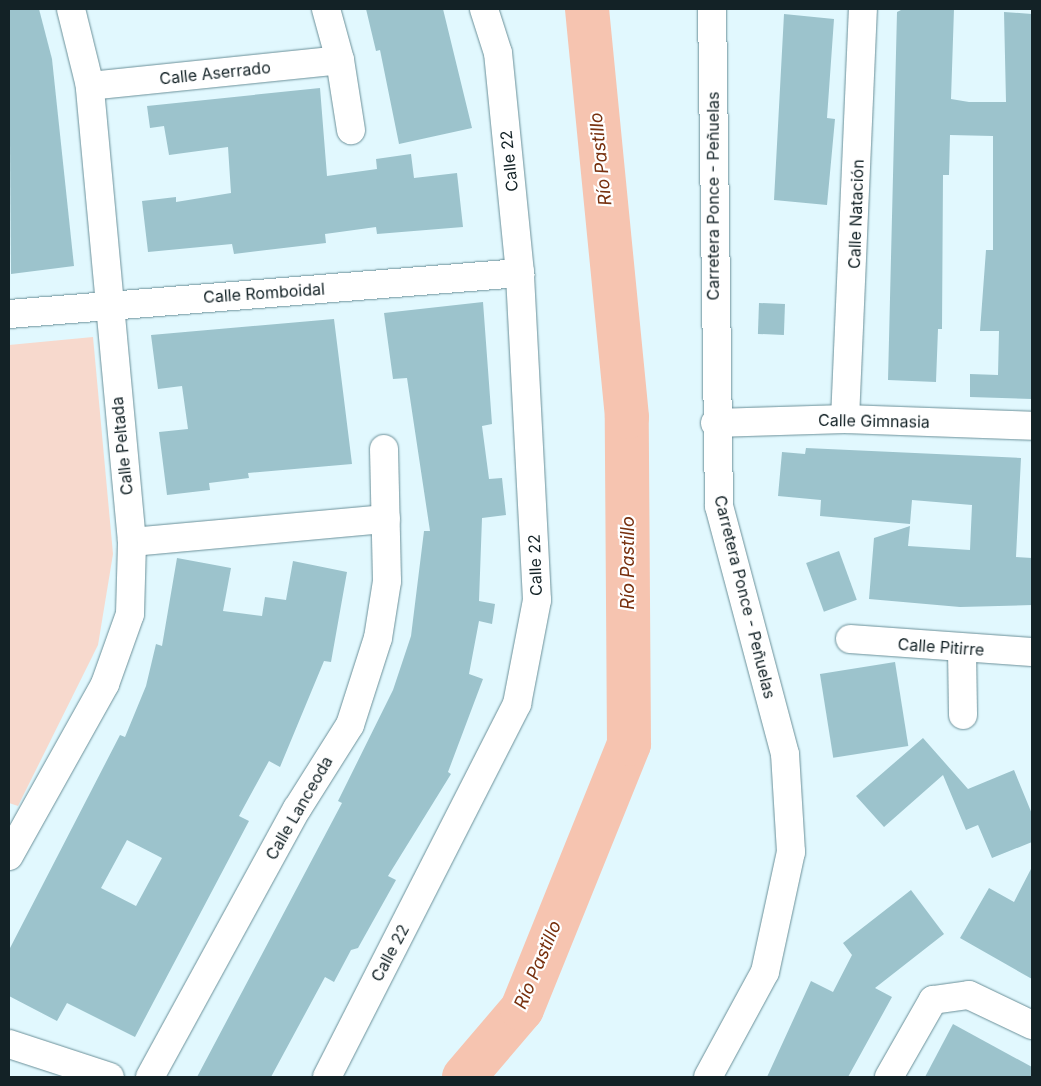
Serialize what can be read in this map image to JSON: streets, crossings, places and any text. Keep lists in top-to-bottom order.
{
  "streets": {
    "street": [
      "Calle Aserrado",
      "Calle 22",
      "Carretera Ponce - Peñuelas",
      "Calle Natación",
      "Calle Romboidal",
      "Calle Gimnasia",
      "Calle Peltada",
      "Calle Pitirre",
      "Calle Lanceoda"
    ]
  },
  "crossings": [
    ["Calle Aserrado", "Calle Peltada"],
    ["Calle 22", "Calle Romboidal"],
    ["Carretera Ponce - Peñuelas", "Calle Gimnasia"],
    ["Calle Natación", "Calle Gimnasia"],
    ["Calle Romboidal", "Calle Peltada"]
  ],
  "water": ["Río Pastillo"]
}
